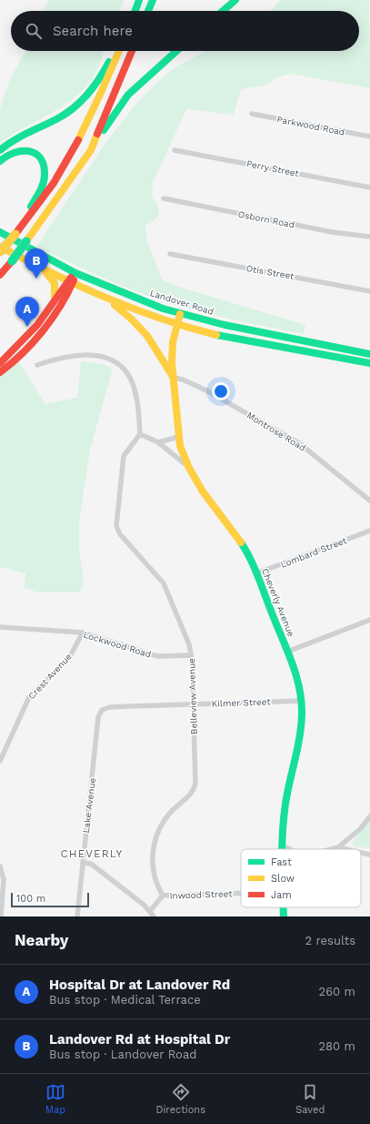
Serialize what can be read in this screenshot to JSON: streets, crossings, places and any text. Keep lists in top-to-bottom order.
{
  "streets": {
    "main road": ["Landover Road", "Cheverly Avenue"],
    "street": [
      "Parkwood Road",
      "Perry Street",
      "Osborn Road",
      "Otis Street",
      "Montrose Road",
      "Lombard Street",
      "Lockwood Road",
      "Crest Avenue",
      "Belleview Avenue",
      "Kilmer Street",
      "Lake Avenue",
      "Inwood Street"
    ]
  },
  "crossings": [
    ["Landover Road", "Cheverly Avenue"],
    ["Montrose Road", "Cheverly Avenue"],
    ["Lombard Street", "Cheverly Avenue"],
    ["Cheverly Avenue", "Kilmer Street"],
    ["Lockwood Road", "Crest Avenue"],
    ["Lockwood Road", "Belleview Avenue"],
    ["Belleview Avenue", "Kilmer Street"],
    ["Belleview Avenue", "Inwood Street"],
    ["Kilmer Street", "Lake Avenue"]
  ],
  "districts": ["CHEVERLY"],
  "legend": ["Fast", "Slow", "Jam"],
  "scale_bar": "100 m",
  "page": {
    "search": "Search here",
    "pins": ["B", "A"],
    "scale": "100 m",
    "heading": ["Nearby", "2 results"],
    "list": [
      {
        "mark": "A",
        "name": "Hospital Dr at Landover Rd",
        "note": "Bus stop · Medical Terrace",
        "value": "260 m"
      },
      {
        "mark": "B",
        "name": "Landover Rd at Hospital Dr",
        "note": "Bus stop · Landover Road",
        "value": "280 m"
      }
    ],
    "nav": ["Map", "Directions", "Saved"]
  }
}
